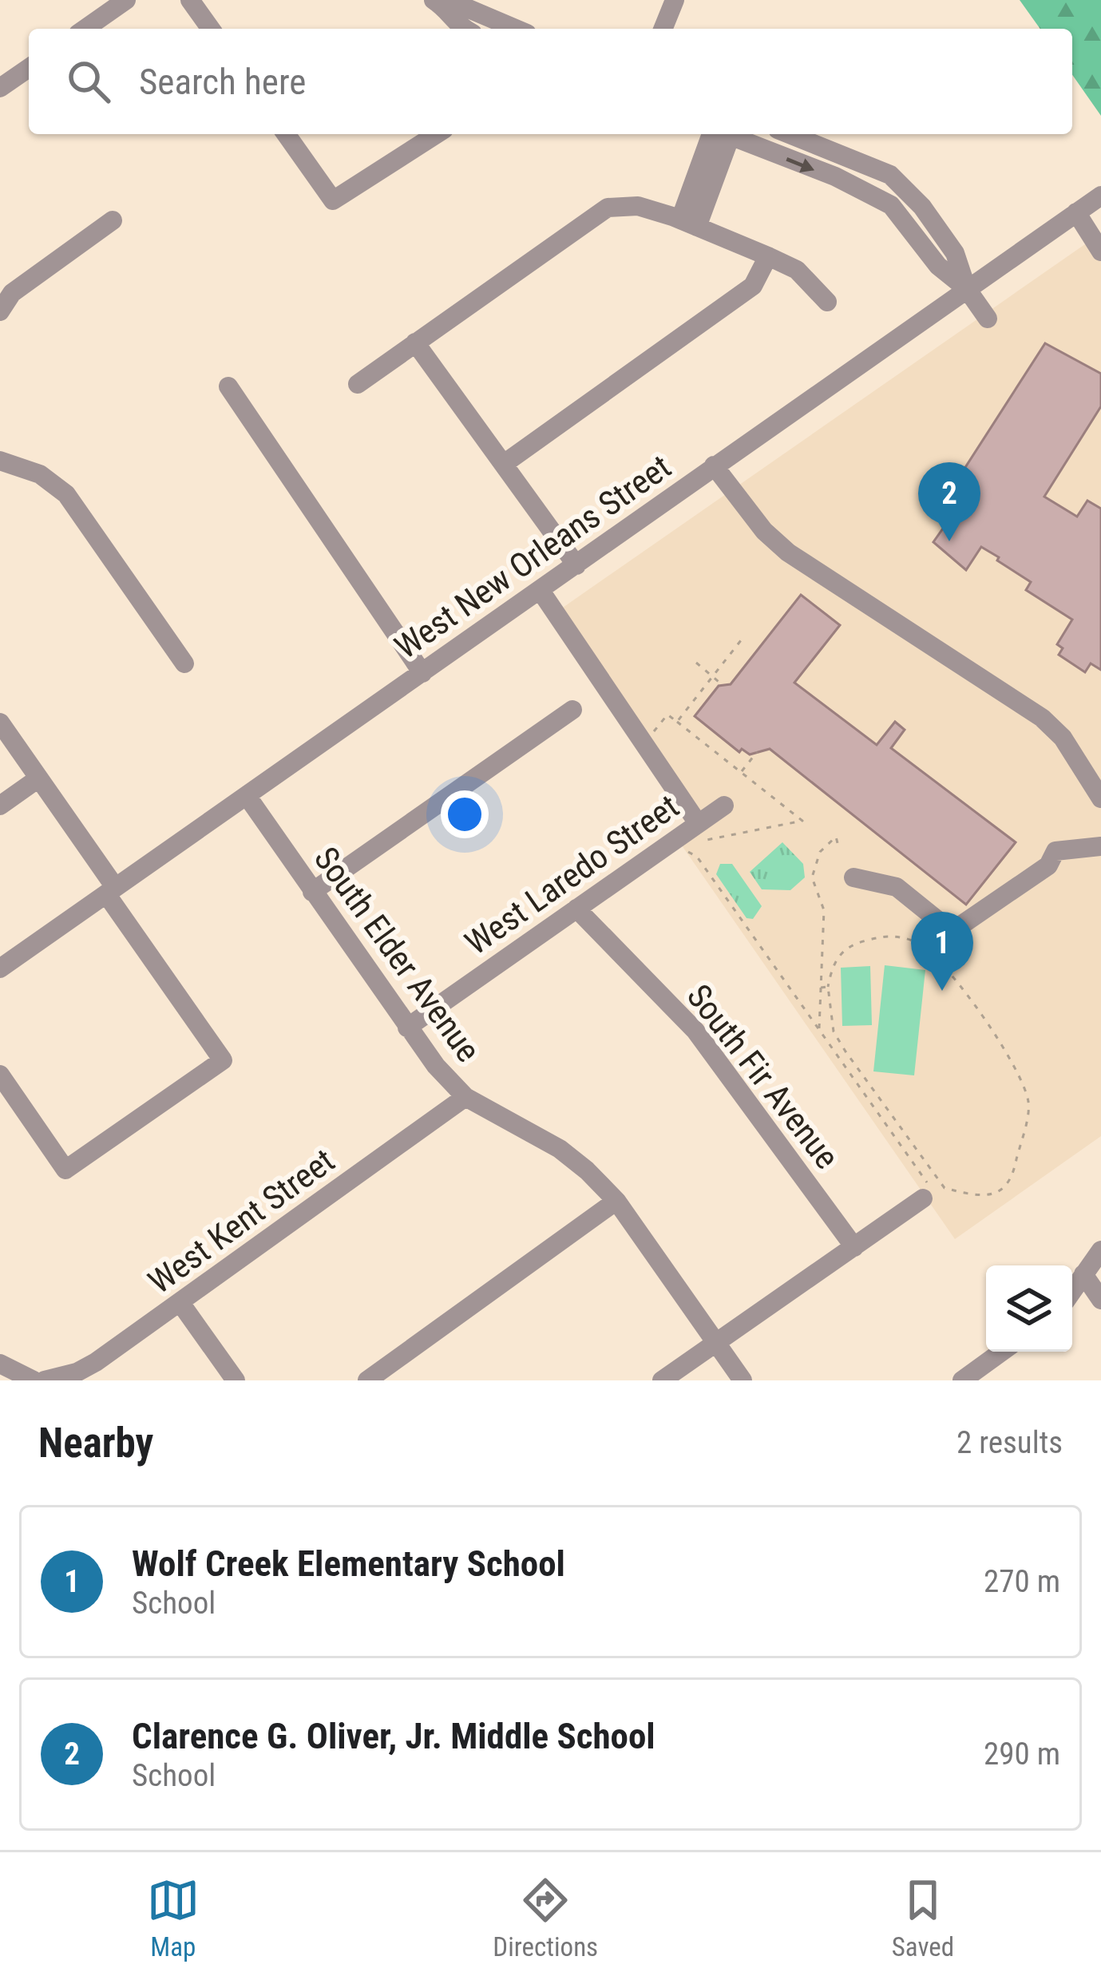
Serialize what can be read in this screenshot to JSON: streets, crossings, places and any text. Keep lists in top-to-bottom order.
{
  "streets": {
    "street": [
      "West New Orleans Street",
      "West Laredo Street",
      "South Elder Avenue",
      "South Fir Avenue",
      "West Kent Street"
    ]
  },
  "crossings": [
    ["West New Orleans Street", "South Elder Avenue"],
    ["West Laredo Street", "South Elder Avenue"],
    ["West Laredo Street", "South Fir Avenue"],
    ["South Elder Avenue", "West Kent Street"]
  ],
  "page": {
    "search": "Search here",
    "pins": ["2", "1"],
    "heading": ["Nearby", "2 results"],
    "list": [
      {
        "mark": "1",
        "name": "Wolf Creek Elementary School",
        "note": "School",
        "value": "270 m"
      },
      {
        "mark": "2",
        "name": "Clarence G. Oliver, Jr. Middle School",
        "note": "School",
        "value": "290 m"
      }
    ],
    "nav": ["Map", "Directions", "Saved"]
  }
}
